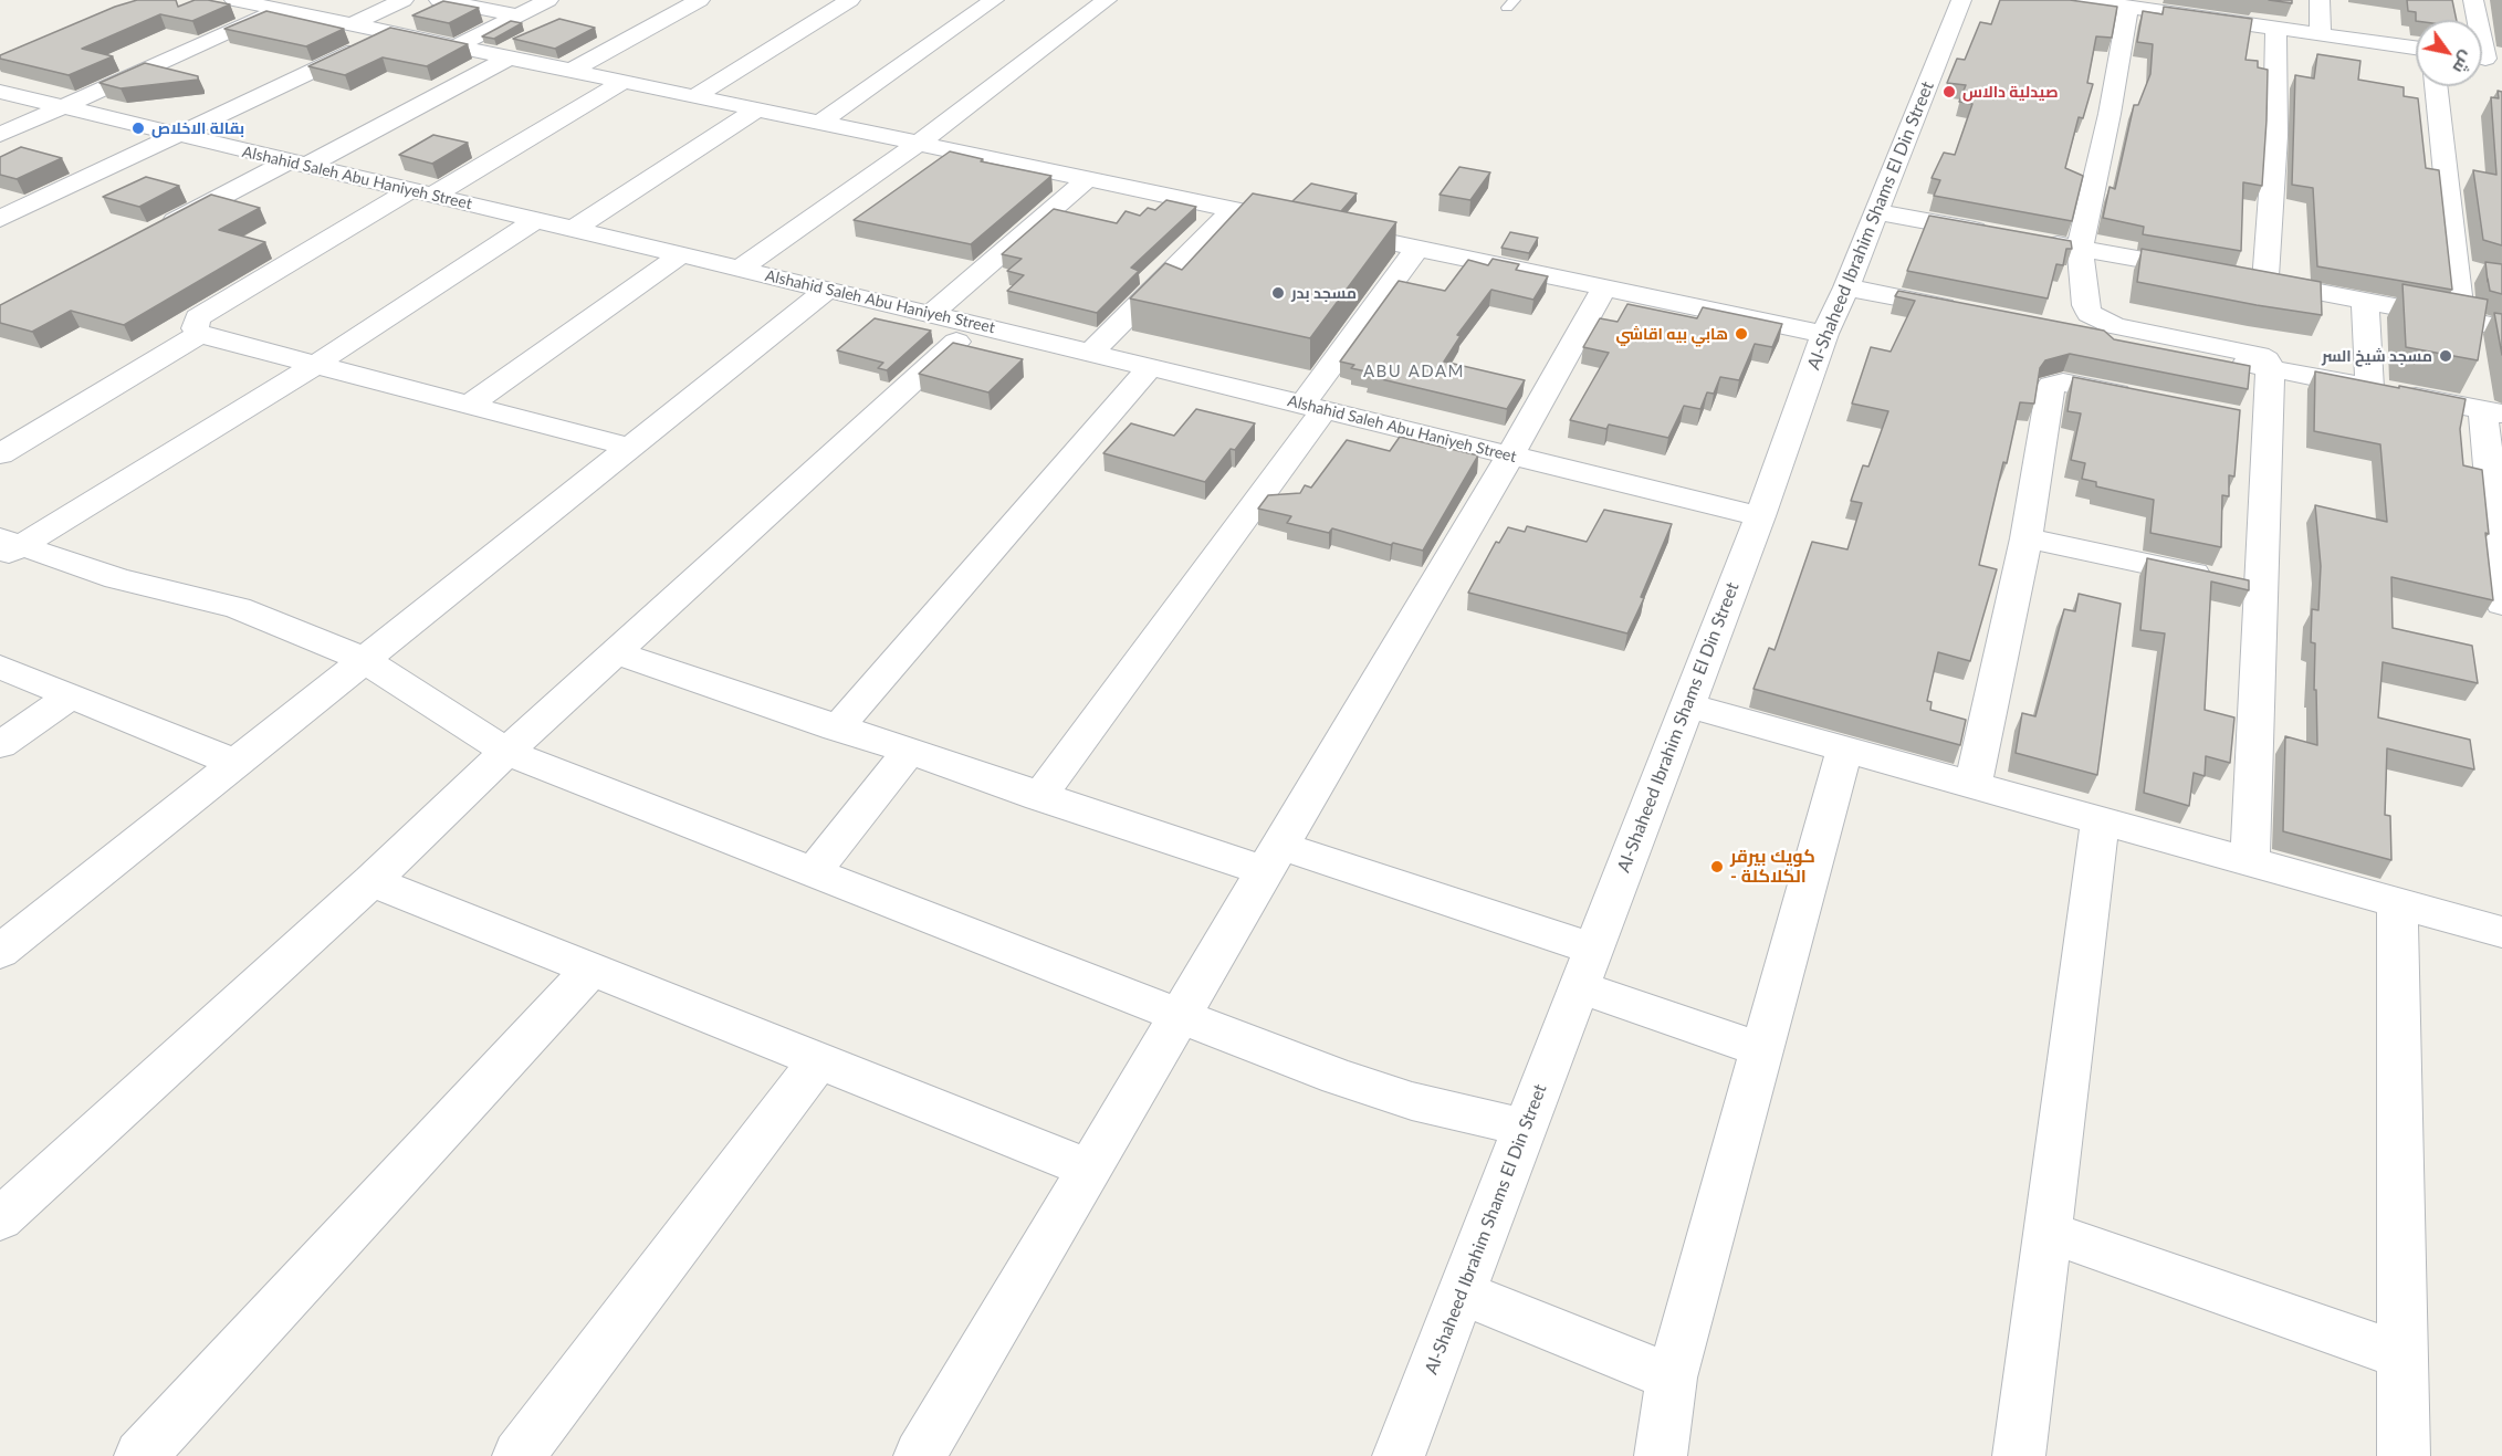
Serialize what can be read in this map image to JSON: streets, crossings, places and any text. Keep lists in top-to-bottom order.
{
  "streets": {
    "street": ["Alshahid Saleh Abu Haniyeh Street", "Al-Shaheed Ibrahim Shams El Din Street"]
  },
  "crossings": [
    ["Alshahid Saleh Abu Haniyeh Street", "Al-Shaheed Ibrahim Shams El Din Street"]
  ],
  "districts": ["ABU ADAM"],
  "places": [
    "صيدلية دالاس",
    "بقالة الاخلاص",
    "مسجد بدر",
    "هابي بيه اقاشي",
    "مسجد شيخ السر",
    "كويك بيرقر - الكلاكلة"
  ],
  "north": "bottom right"
}
